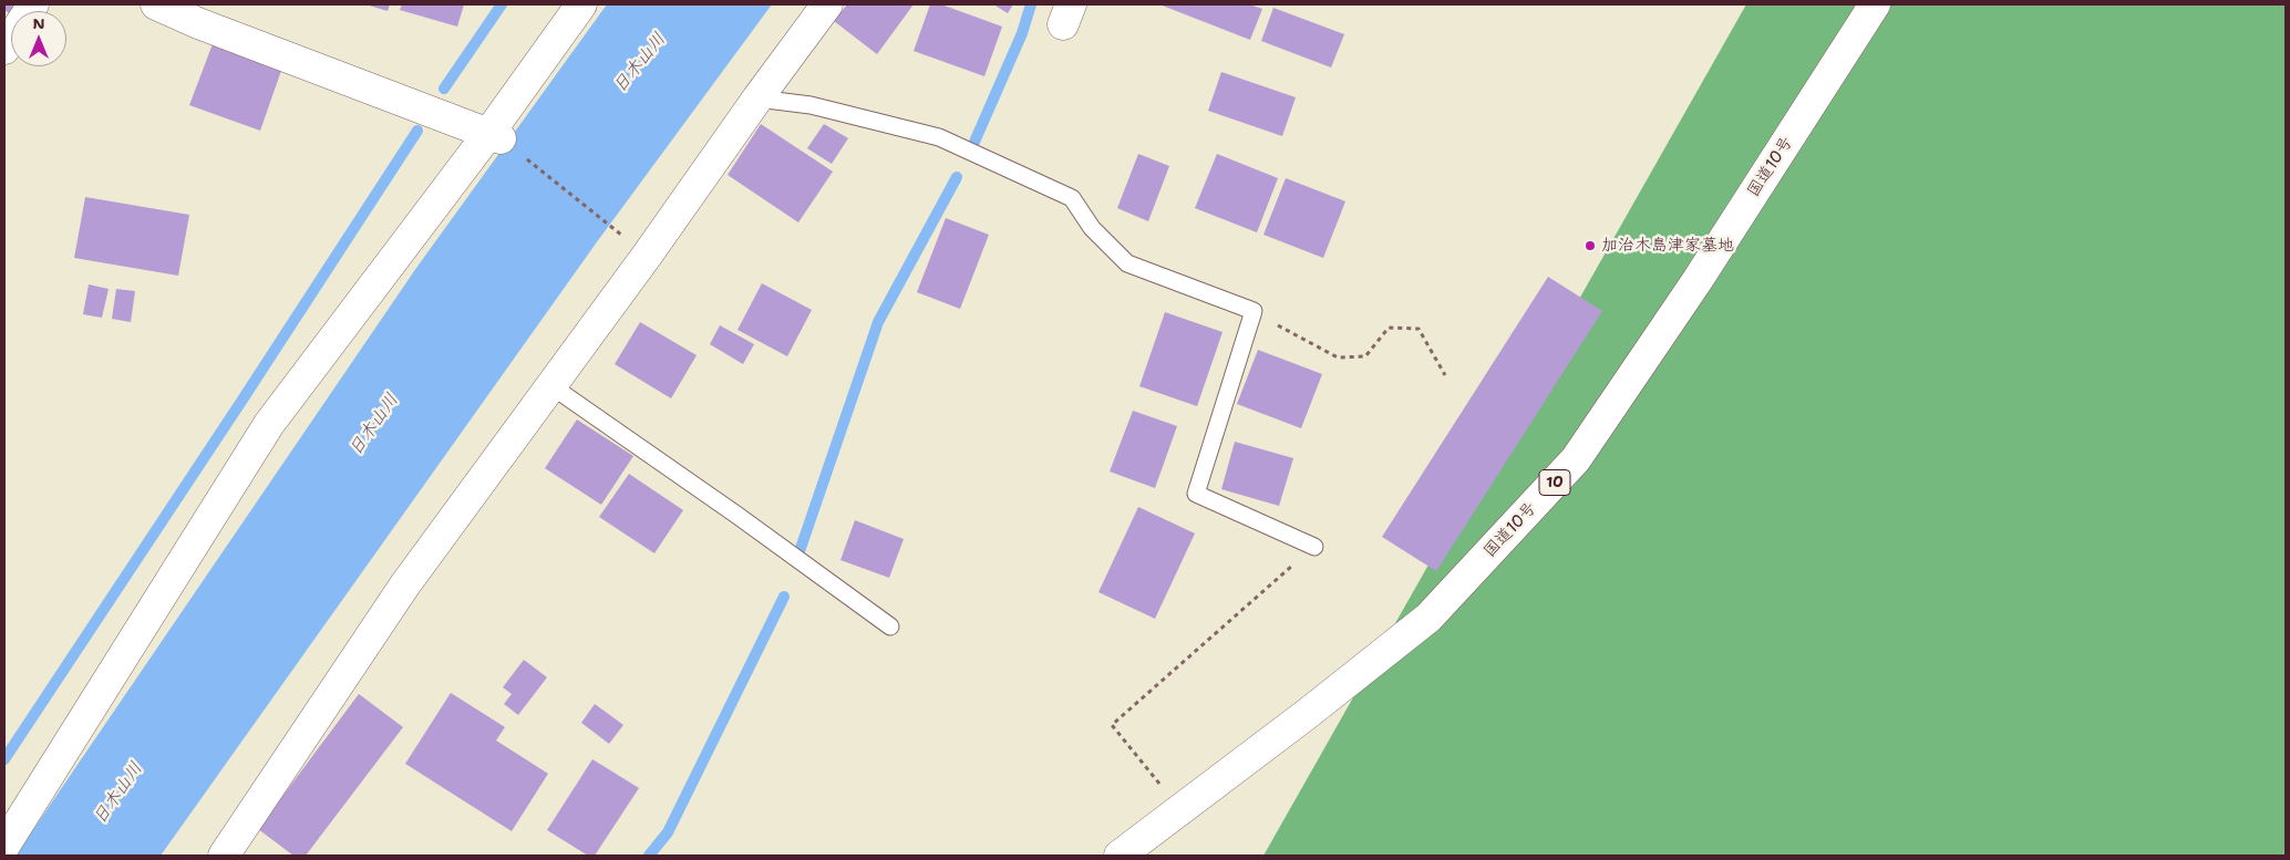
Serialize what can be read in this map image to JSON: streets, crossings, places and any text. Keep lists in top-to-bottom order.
{
  "streets": {
    "main road": ["国道10号", "10"]
  },
  "water": ["日木山川"],
  "places": ["加治木島津家墓地"],
  "north": "top"
}
